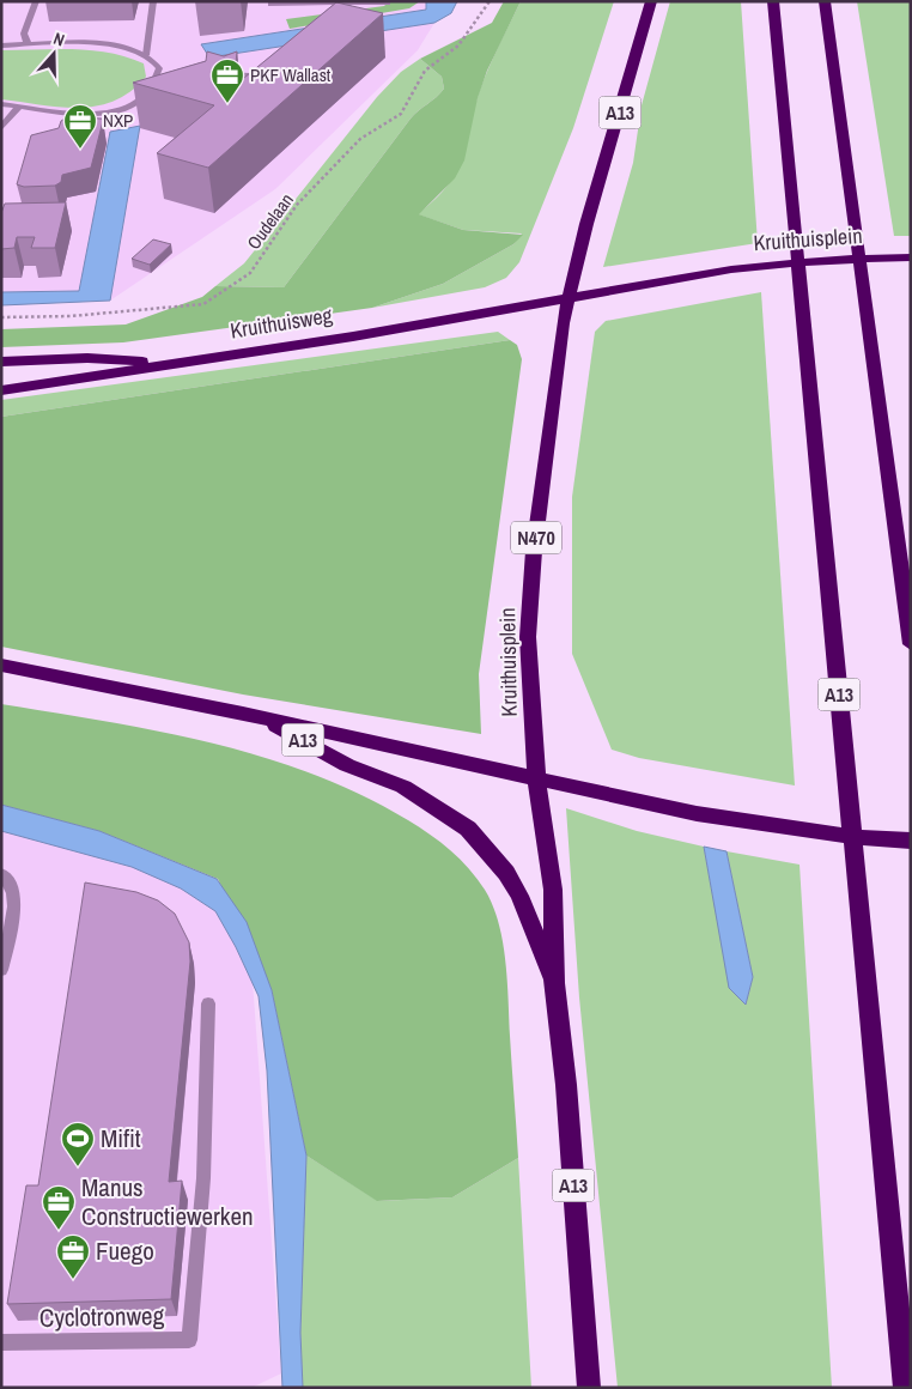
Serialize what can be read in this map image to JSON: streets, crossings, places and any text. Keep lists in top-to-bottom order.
{
  "streets": {
    "highway": [
      "A13",
      "Kruithuisplein",
      "Kruithuisweg",
      "N470"
    ],
    "street": ["Cyclotronweg"],
    "path": ["Oudelaan"]
  },
  "crossings": [
    ["A13", "Kruithuisplein"],
    ["A13", "Kruithuisweg"],
    ["Kruithuisplein", "Kruithuisweg"]
  ],
  "places": {
    "office": [
      "PKF Wallast",
      "NXP",
      "Manus Constructiewerken",
      "Fuego"
    ],
    "sports": ["Mifit"]
  },
  "north": "top"
}
